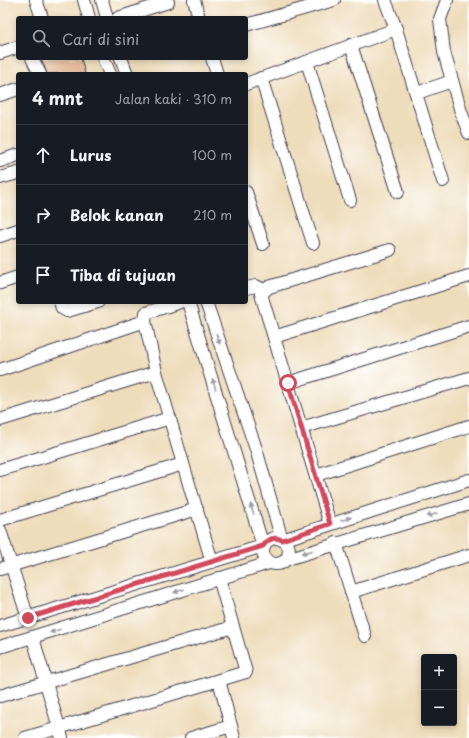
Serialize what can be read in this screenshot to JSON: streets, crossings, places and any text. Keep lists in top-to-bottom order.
{
  "page": {
    "search": "Cari di sini",
    "heading": ["4 mnt", "Jalan kaki · 310 m"],
    "list": [
      ["Lurus", "100 m"],
      ["Belok kanan", "210 m"],
      "Tiba di tujuan"
    ],
    "map_buttons": ["+", "−"]
  }
}
